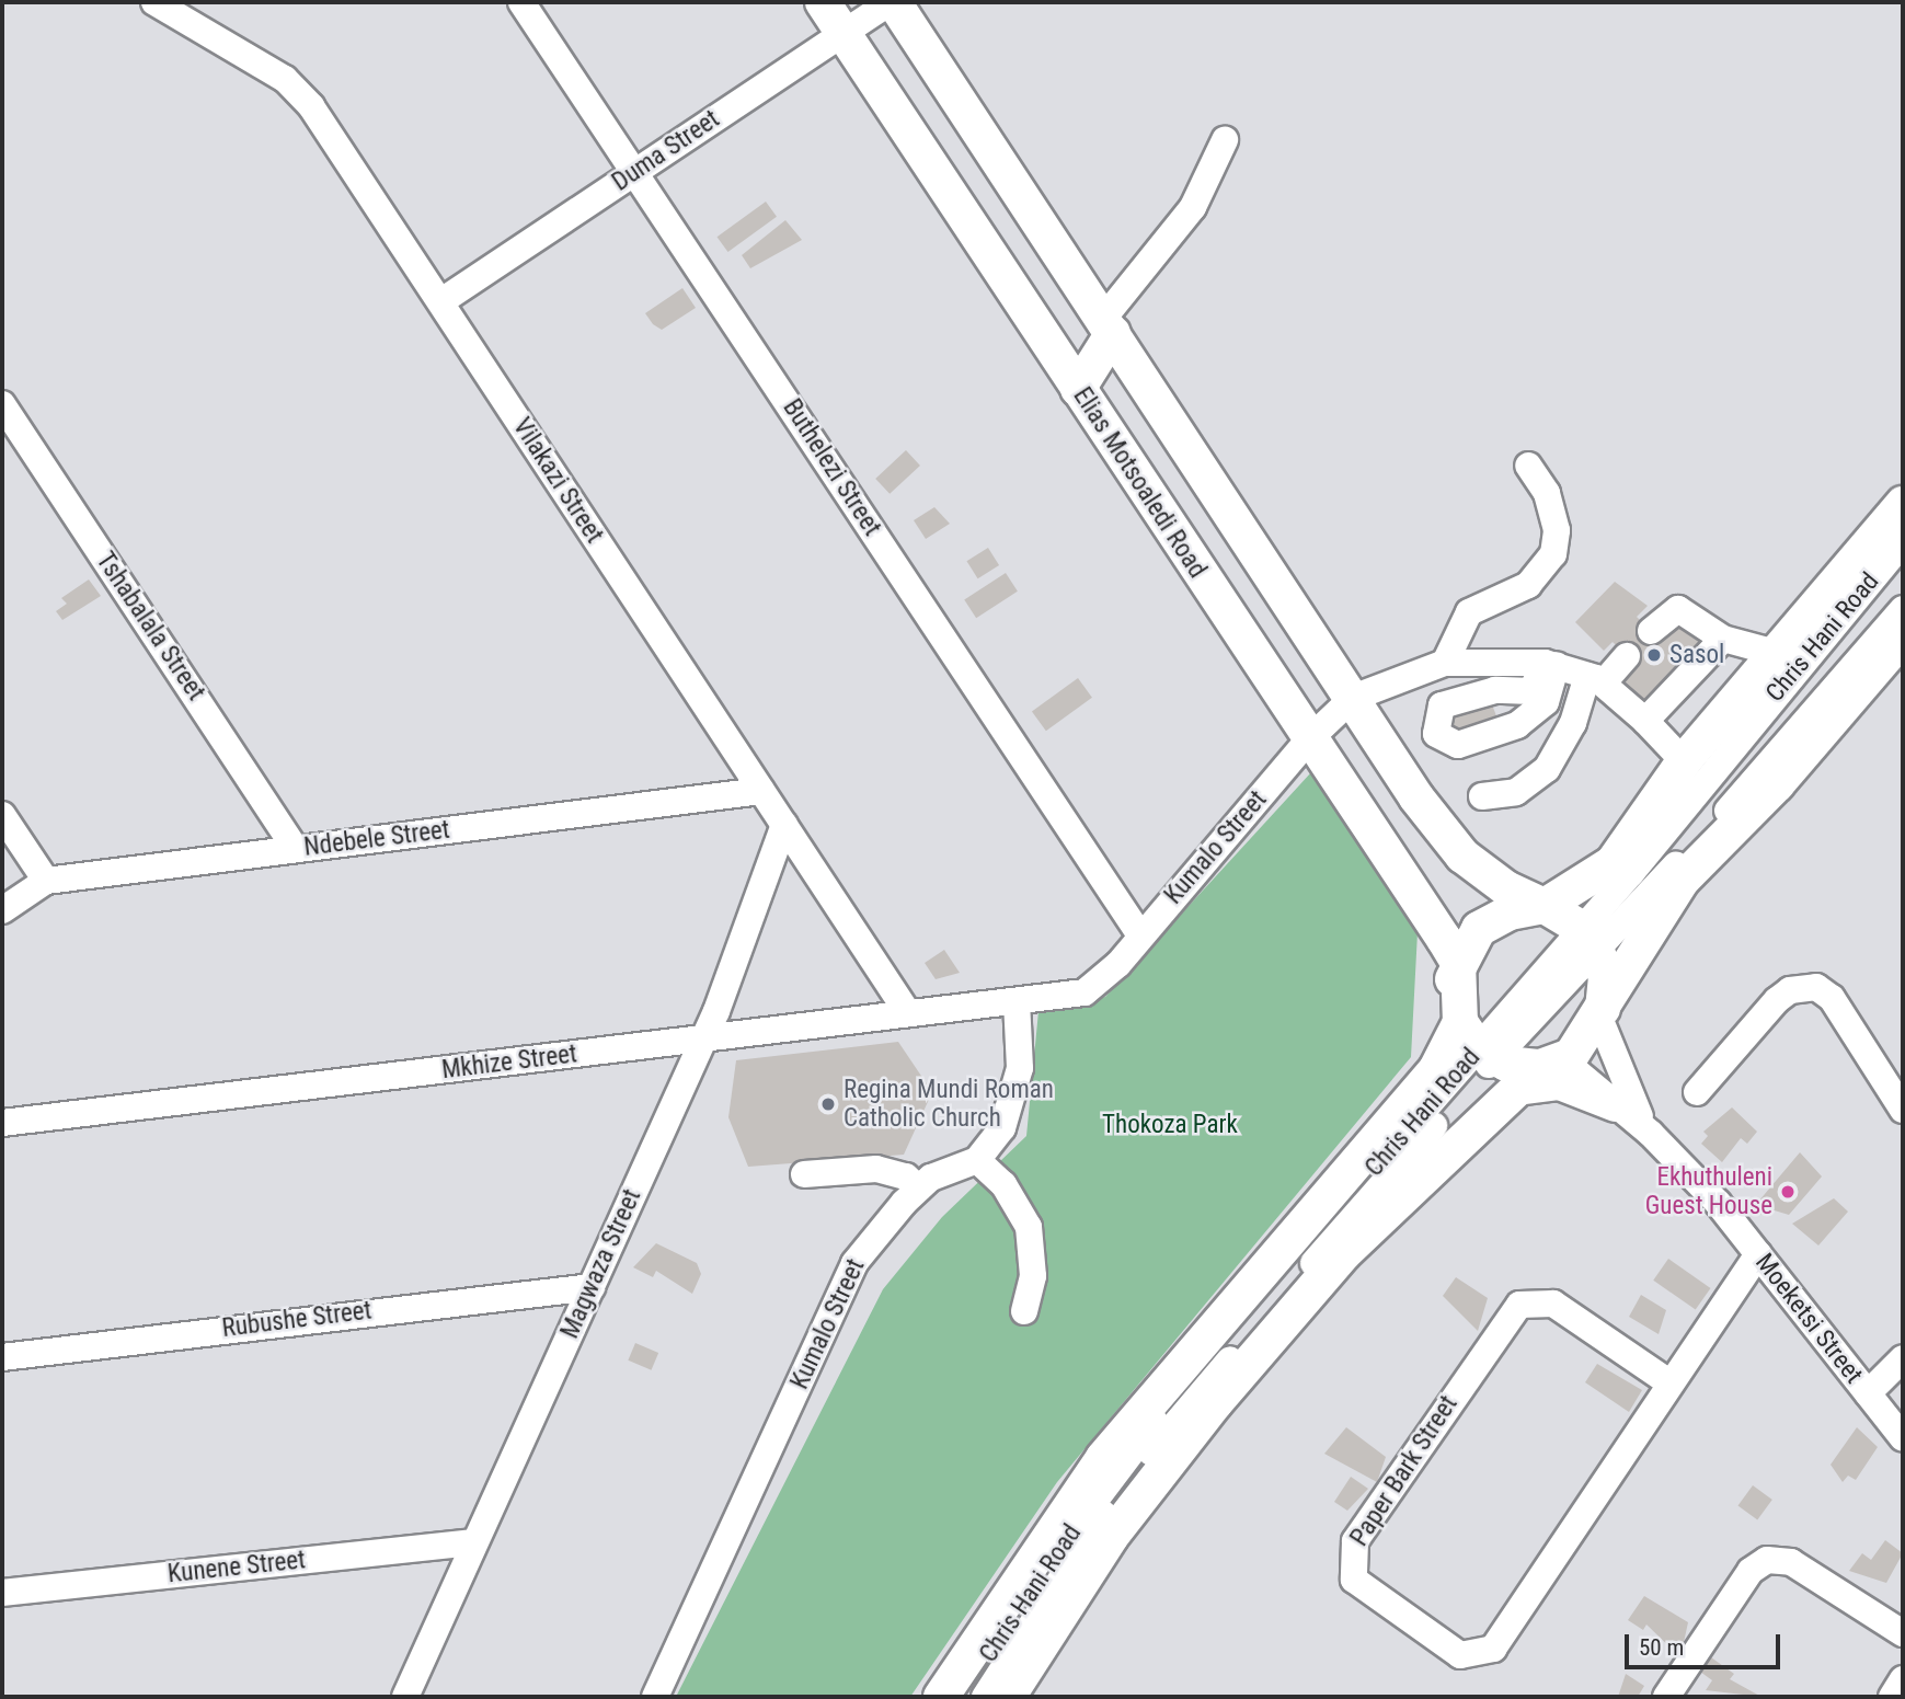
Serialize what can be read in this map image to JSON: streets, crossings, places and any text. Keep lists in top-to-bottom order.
{
  "streets": {
    "main road": ["Elias Motsoaledi Road", "Chris Hani Road"],
    "street": [
      "Duma Street",
      "Buthelezi Street",
      "Vilakazi Street",
      "Tshabalala Street",
      "Ndebele Street",
      "Kumalo Street",
      "Mkhize Street",
      "Magwaza Street",
      "Moeketsi Street",
      "Rubushe Street",
      "Paper Bark Street",
      "Kunene Street"
    ]
  },
  "crossings": [
    ["Duma Street", "Buthelezi Street"],
    ["Duma Street", "Vilakazi Street"],
    ["Duma Street", "Elias Motsoaledi Road"],
    ["Buthelezi Street", "Kumalo Street"],
    ["Vilakazi Street", "Ndebele Street"],
    ["Vilakazi Street", "Mkhize Street"],
    ["Vilakazi Street", "Magwaza Street"],
    ["Elias Motsoaledi Road", "Kumalo Street"],
    ["Tshabalala Street", "Ndebele Street"],
    ["Chris Hani Road", "Moeketsi Street"],
    ["Kumalo Street", "Mkhize Street"],
    ["Mkhize Street", "Magwaza Street"],
    ["Magwaza Street", "Rubushe Street"],
    ["Magwaza Street", "Kunene Street"],
    ["Moeketsi Street", "Paper Bark Street"]
  ],
  "parks": ["Thokoza Park"],
  "places": ["Sasol", "Regina Mundi Roman Catholic Church", "Ekhuthuleni Guest House"],
  "scale_bar": "50 m"
}
